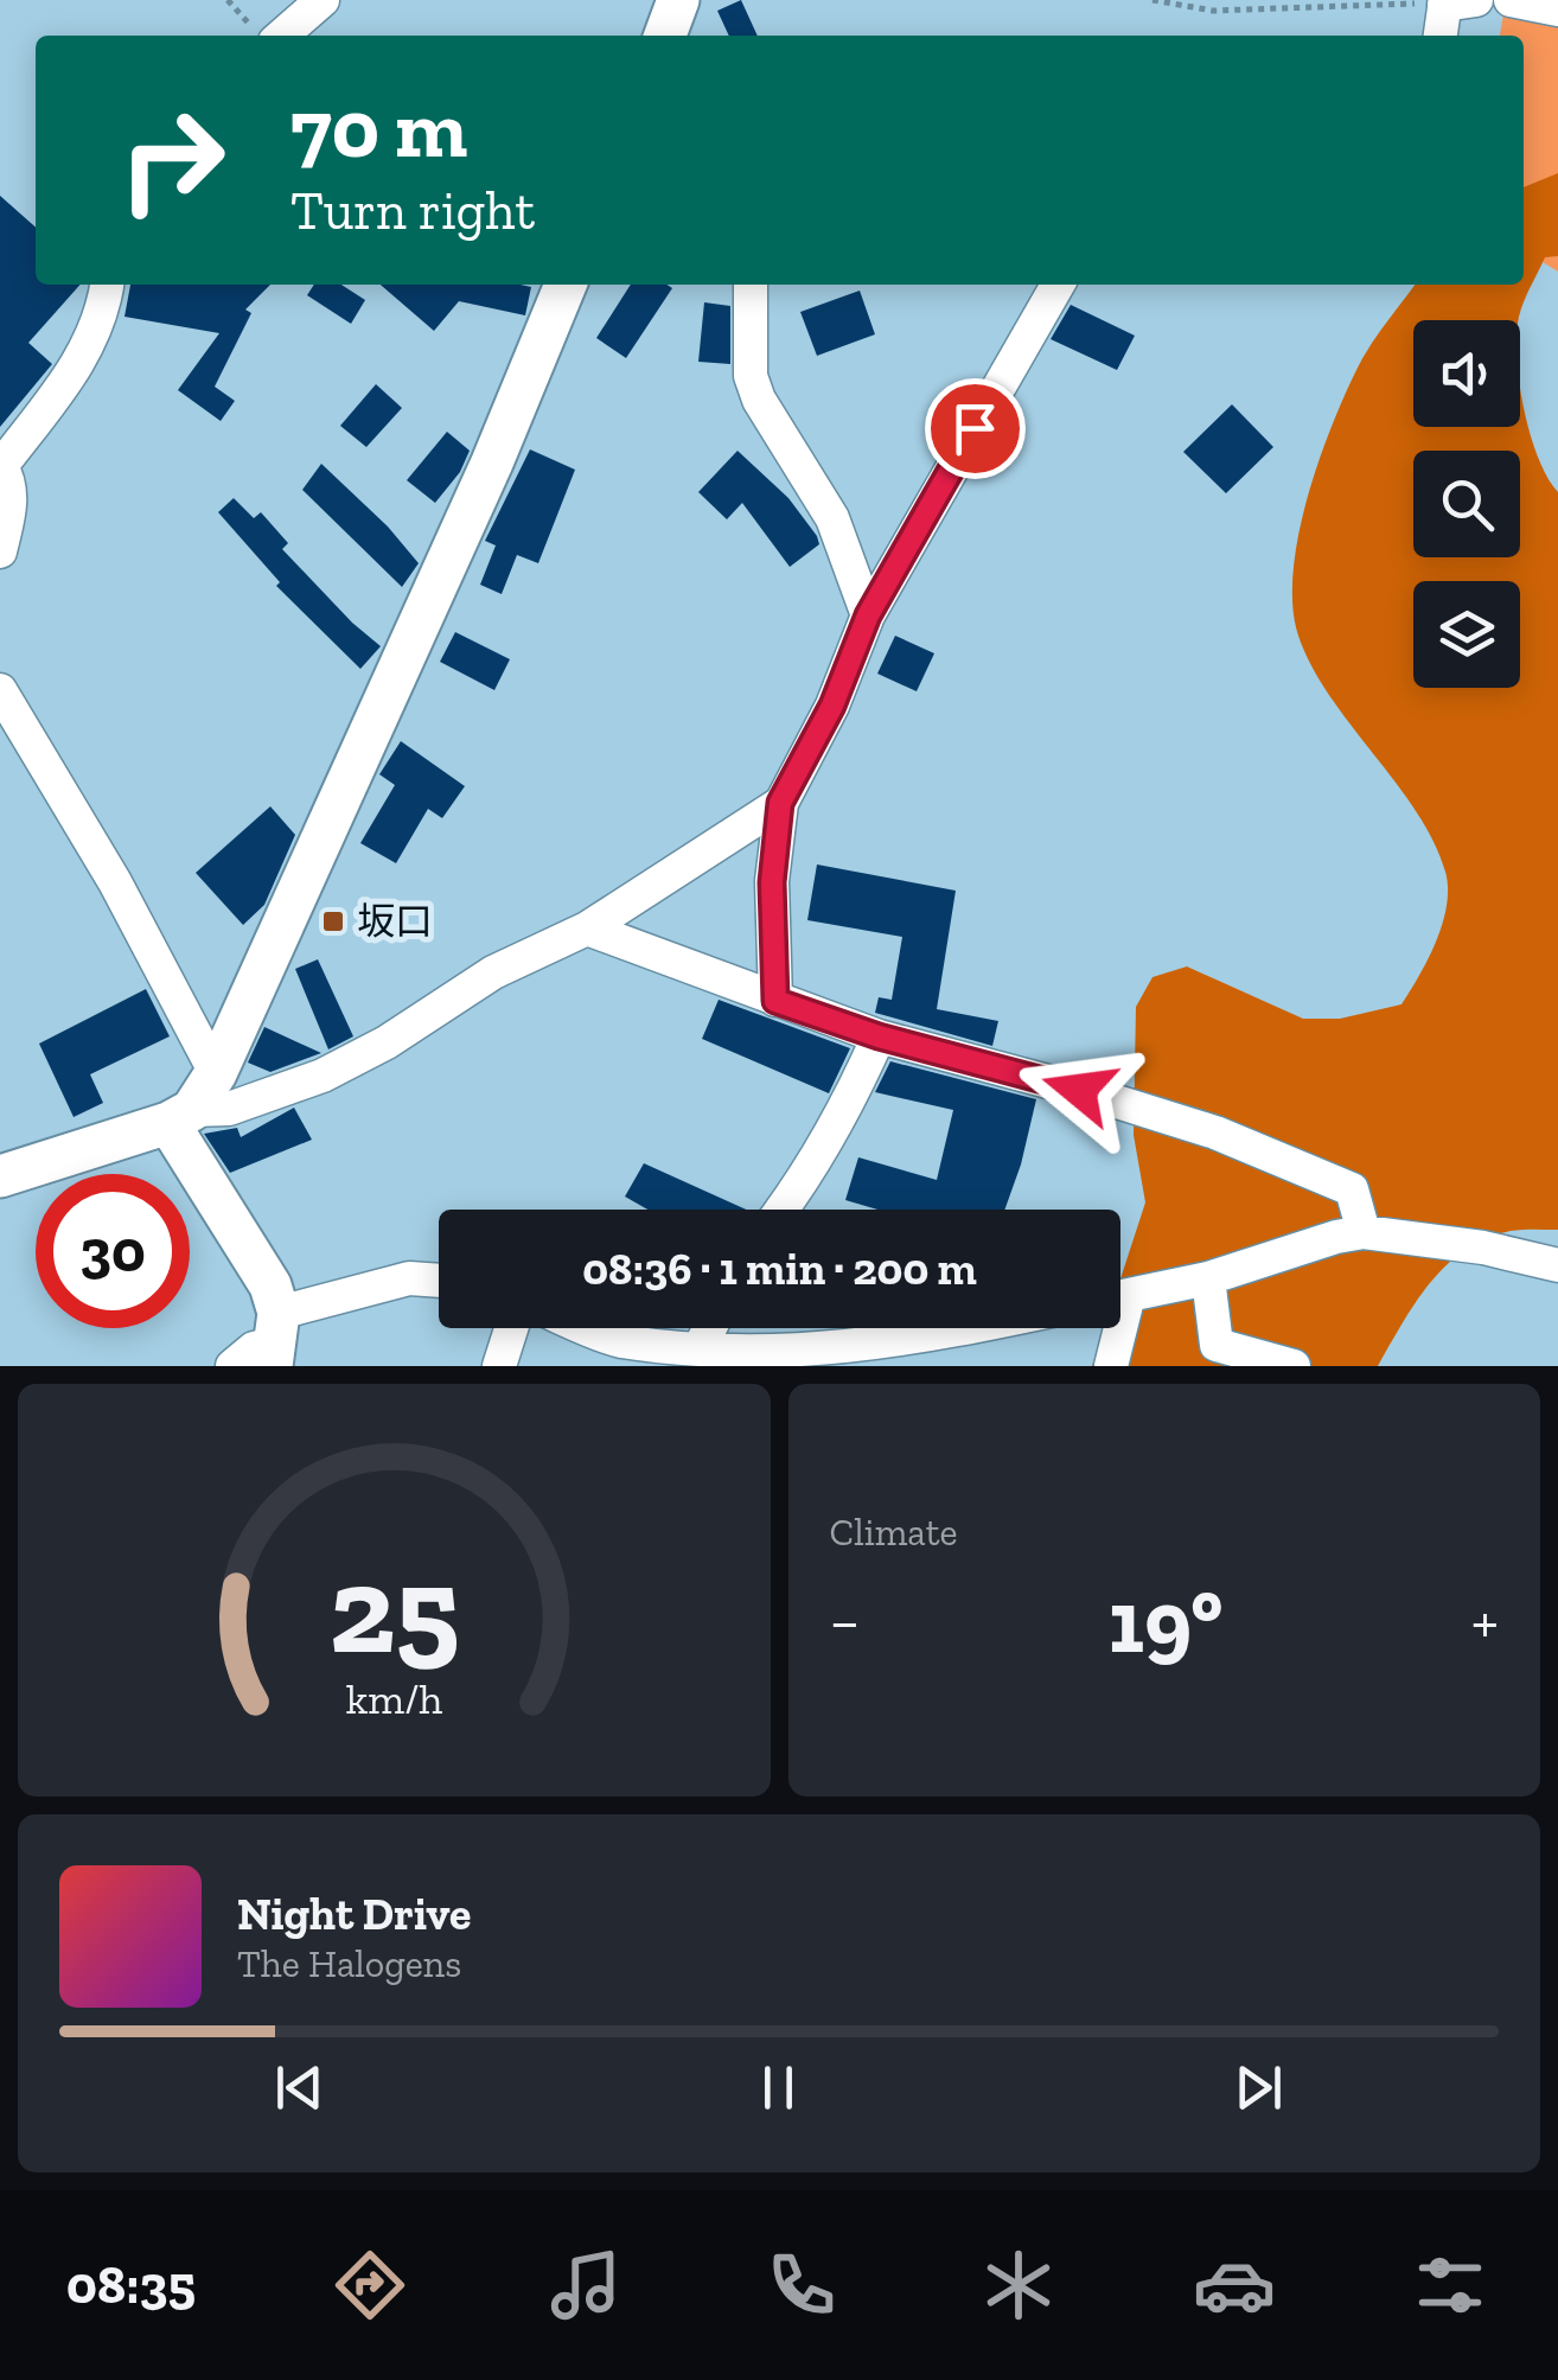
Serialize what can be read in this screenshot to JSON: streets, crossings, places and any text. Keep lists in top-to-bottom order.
{
  "places": {
    "transit": ["坂口"]
  },
  "page": {
    "turn": ["70 m", "Turn right"],
    "limit": "30",
    "trip": "08:36 · 1 min · 200 m",
    "tile": "Climate",
    "heat": ["−", "19°", "+"],
    "song": ["Night Drive", "The Halogens"],
    "tabs": "08:35",
    "gauge": ["25", "km/h"]
  }
}
